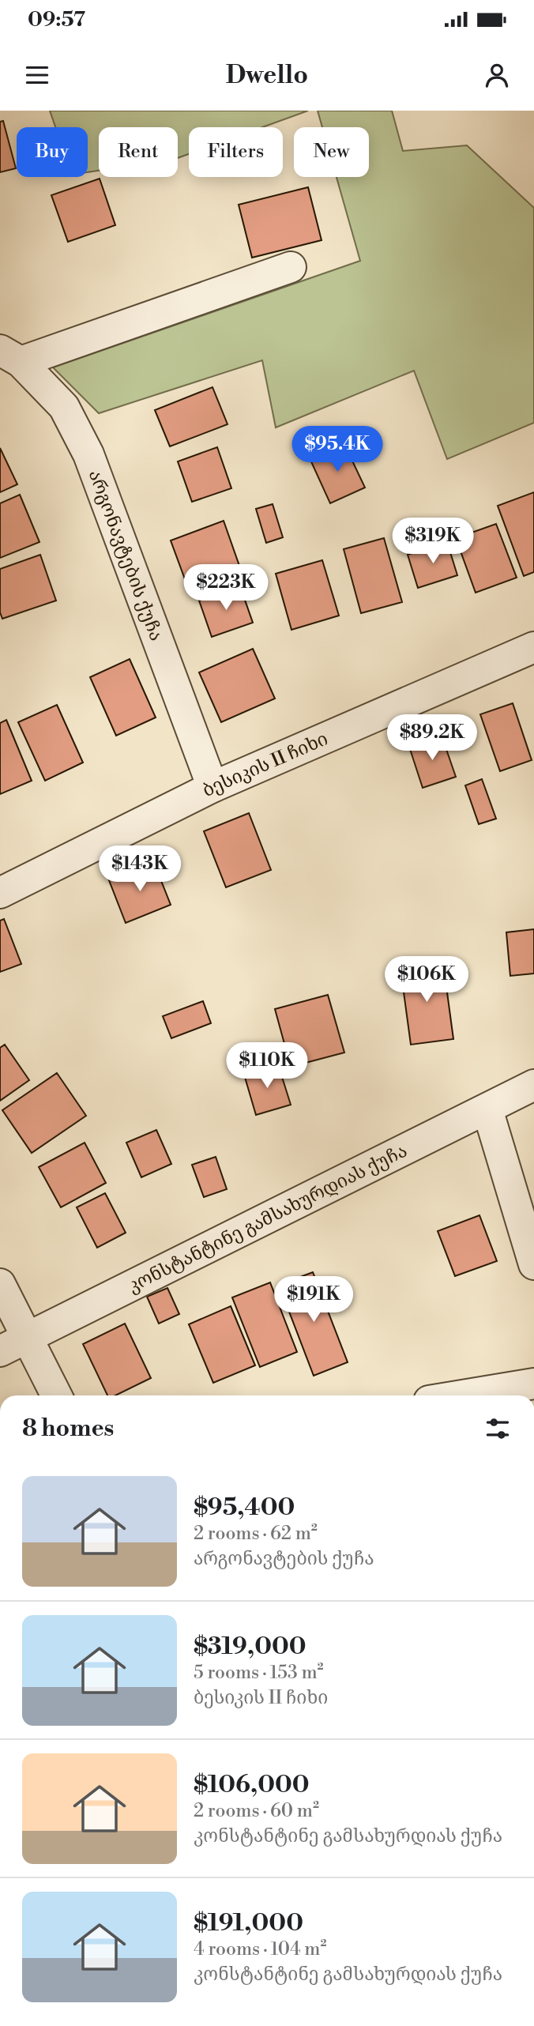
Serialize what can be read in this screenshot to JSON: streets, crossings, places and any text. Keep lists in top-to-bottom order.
{
  "streets": {
    "street": ["არგონავტების ქუჩა", "ბესიკის II ჩიხი", "კონსტანტინე გამსახურდიას ქუჩა"]
  },
  "crossings": [
    ["არგონავტების ქუჩა", "ბესიკის II ჩიხი"]
  ],
  "page": {
    "status": "09:57",
    "header": "Dwello",
    "chip": [
      "Buy",
      "Rent",
      "Filters",
      "New"
    ],
    "price": [
      "$95.4K",
      "$319K",
      "$223K",
      "$89.2K",
      "$143K",
      "$106K",
      "$110K",
      "$191K"
    ],
    "heading": "8 homes",
    "list": [
      {
        "name": "$95,400",
        "note": "2 rooms · 62 m² · არგონავტების ქუჩა"
      },
      {
        "name": "$319,000",
        "note": "5 rooms · 153 m² · ბესიკის II ჩიხი"
      },
      {
        "name": "$106,000",
        "note": "2 rooms · 60 m² · კონსტანტინე გამსახურდიას ქუჩა"
      },
      {
        "name": "$191,000",
        "note": "4 rooms · 104 m² · კონსტანტინე გამსახურდიას ქუჩა"
      }
    ]
  }
}
